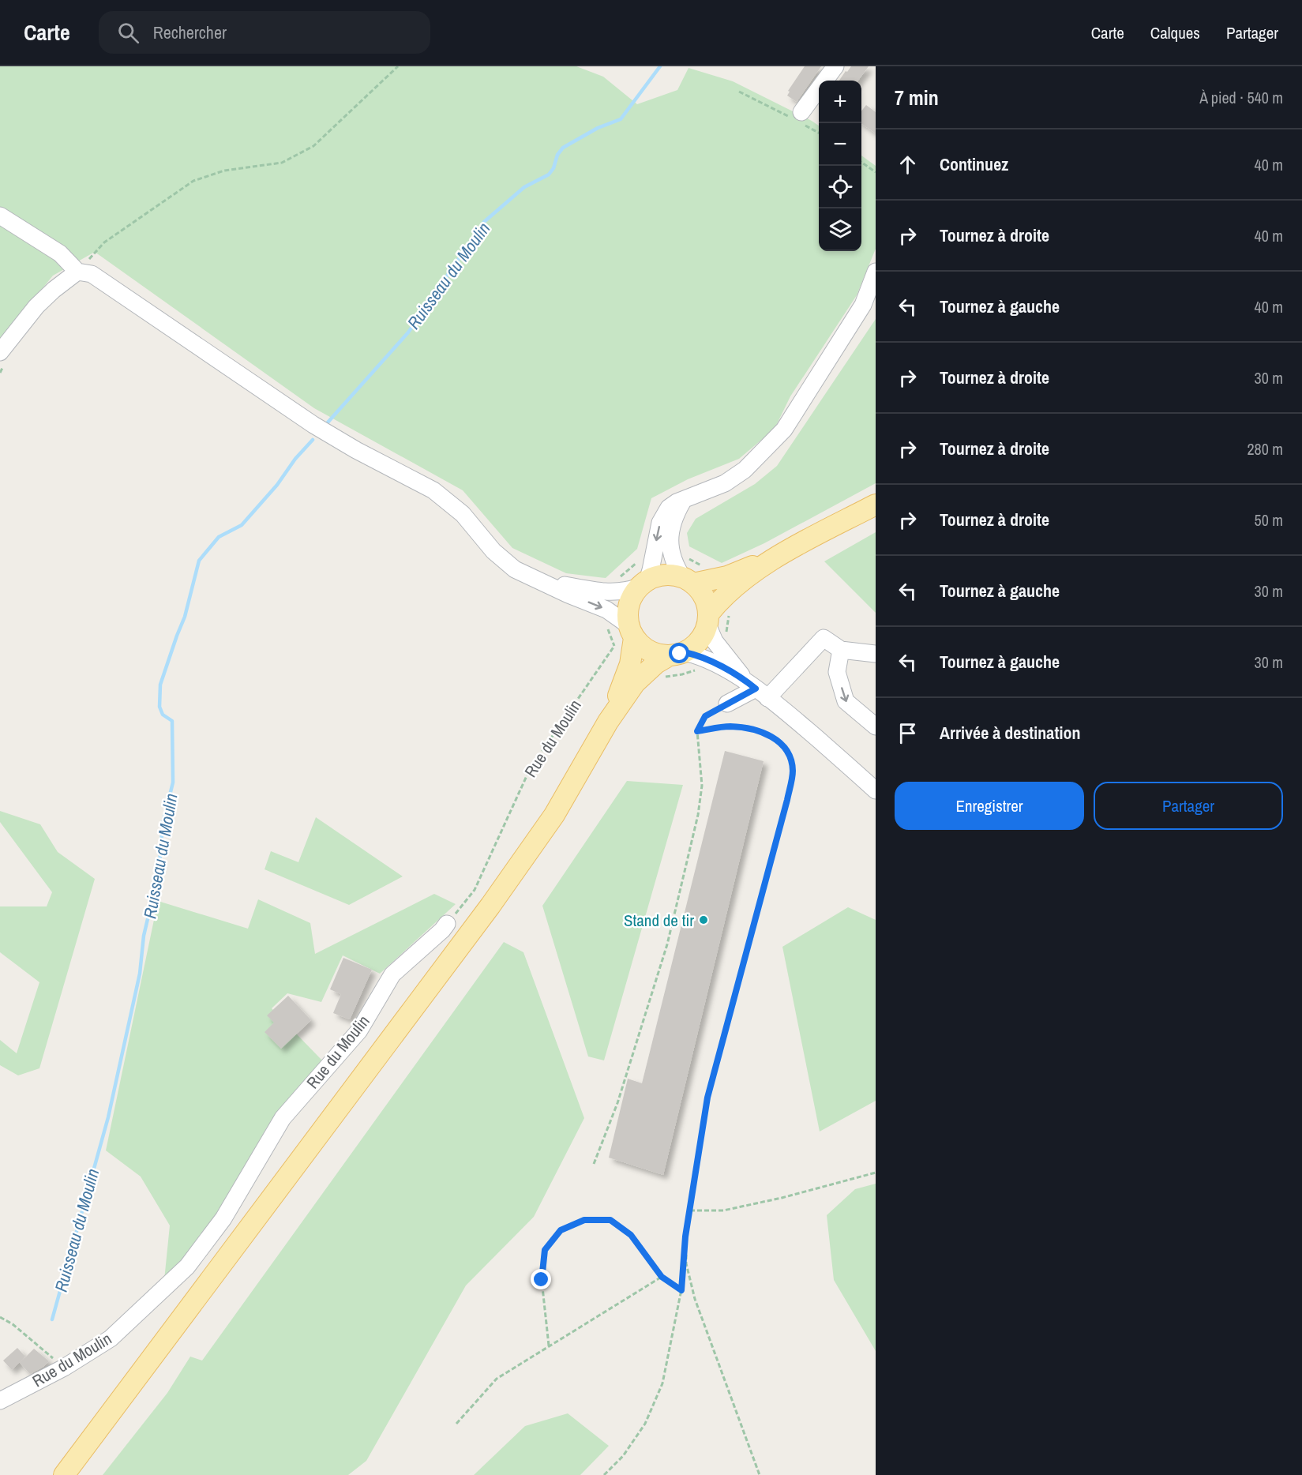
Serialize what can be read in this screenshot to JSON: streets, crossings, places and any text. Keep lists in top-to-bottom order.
{
  "streets": {
    "street": ["Rue du Moulin"]
  },
  "water": ["Ruisseau du Moulin"],
  "places": ["Stand de tir"],
  "page": {
    "header": "Carte",
    "search": "Rechercher",
    "nav": ["Carte", "Calques", "Partager"],
    "heading": ["7 min", "À pied · 540 m"],
    "map_buttons": ["+", "−"],
    "list": [
      ["Continuez", "40 m"],
      ["Tournez à droite", "40 m"],
      ["Tournez à gauche", "40 m"],
      ["Tournez à droite", "30 m"],
      ["Tournez à droite", "280 m"],
      ["Tournez à droite", "50 m"],
      ["Tournez à gauche", "30 m"],
      ["Tournez à gauche", "30 m"],
      "Arrivée à destination"
    ],
    "buttons": ["Enregistrer", "Partager"]
  }
}
